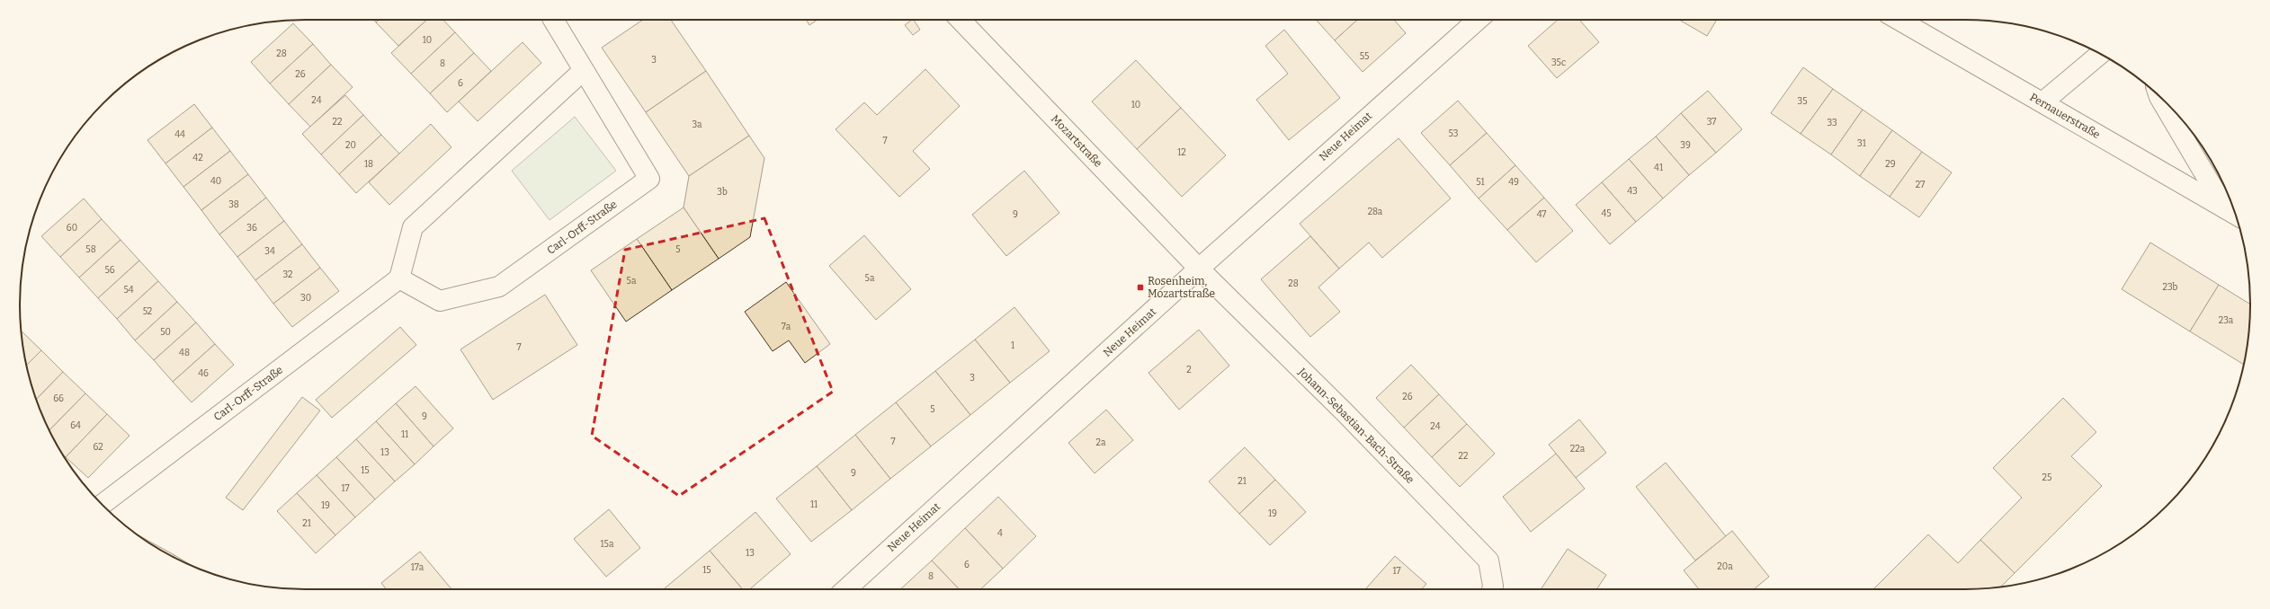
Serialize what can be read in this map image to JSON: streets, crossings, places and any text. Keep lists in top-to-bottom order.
{
  "streets": {
    "street": [
      "Pernauerstraße",
      "Neue Heimat",
      "Mozartstraße",
      "Carl-Orff-Straße",
      "Johann-Sebastian-Bach-Straße"
    ]
  },
  "crossings": [
    ["Neue Heimat", "Mozartstraße"],
    ["Neue Heimat", "Johann-Sebastian-Bach-Straße"],
    ["Mozartstraße", "Johann-Sebastian-Bach-Straße"]
  ],
  "places": {
    "transit": ["Rosenheim, Mozartstraße"]
  },
  "house_numbers": [
    "10",
    "28",
    "55",
    "3",
    "35c",
    "8",
    "26",
    "6",
    "24",
    "35",
    "10",
    "22",
    "37",
    "33",
    "3a",
    "53",
    "44",
    "7",
    "31",
    "20",
    "39",
    "12",
    "42",
    "18",
    "29",
    "41",
    "40",
    "51",
    "49",
    "27",
    "43",
    "3b",
    "38",
    "28a",
    "45",
    "9",
    "47",
    "60",
    "36",
    "58",
    "5",
    "34",
    "56",
    "32",
    "5a",
    "5a",
    "28",
    "23b",
    "54",
    "30",
    "52",
    "23a",
    "7a",
    "50",
    "1",
    "7",
    "48",
    "2",
    "46",
    "3",
    "26",
    "66",
    "5",
    "9",
    "64",
    "24",
    "11",
    "7",
    "2a",
    "62",
    "22a",
    "13",
    "22",
    "15",
    "9",
    "25",
    "21",
    "17",
    "11",
    "19",
    "19",
    "21",
    "4",
    "15a",
    "13",
    "6",
    "20a",
    "17a",
    "15",
    "17",
    "8"
  ]
}
